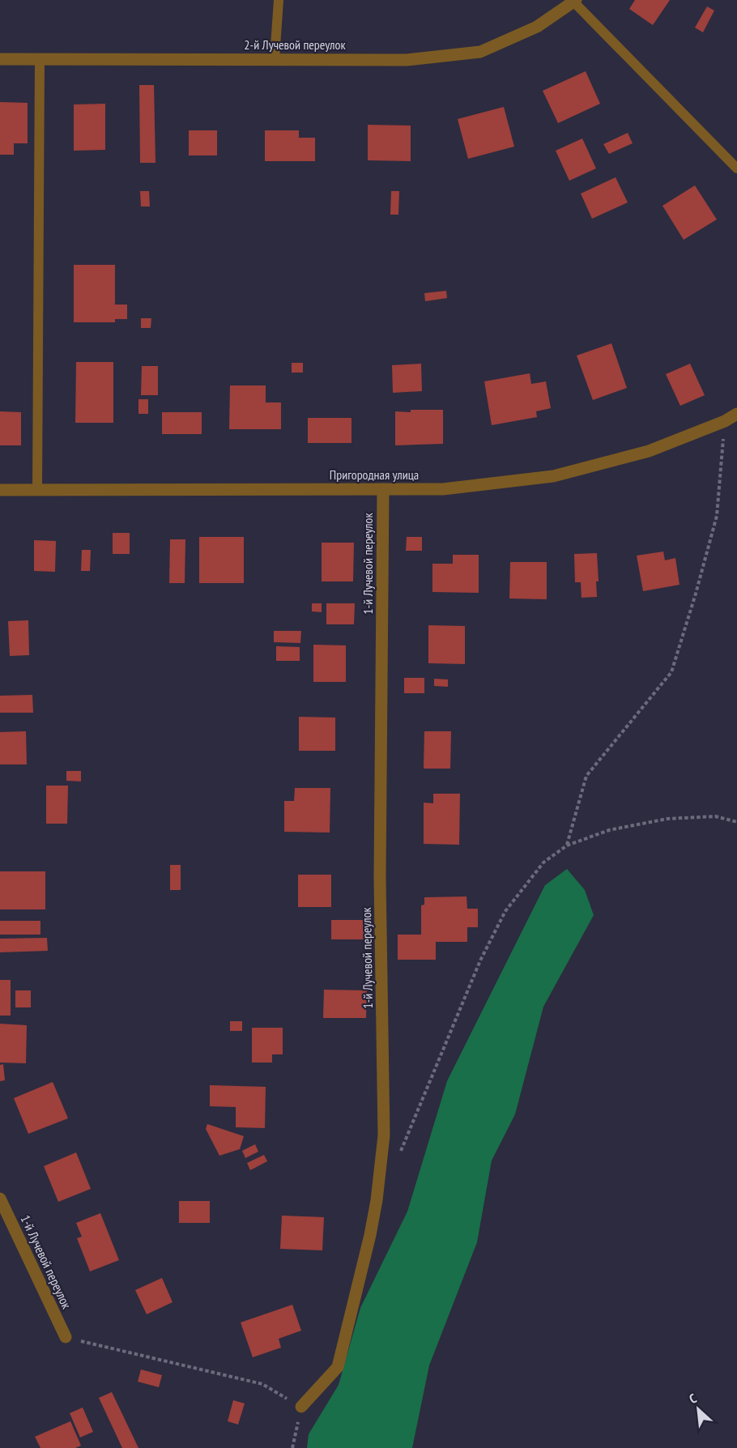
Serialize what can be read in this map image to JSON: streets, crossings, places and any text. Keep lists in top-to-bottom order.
{
  "streets": {
    "street": ["2-й Лучевой переулок", "Пригородная улица", "1-й Лучевой переулок"]
  },
  "crossings": [
    ["Пригородная улица", "1-й Лучевой переулок"]
  ],
  "north": "top left"
}
